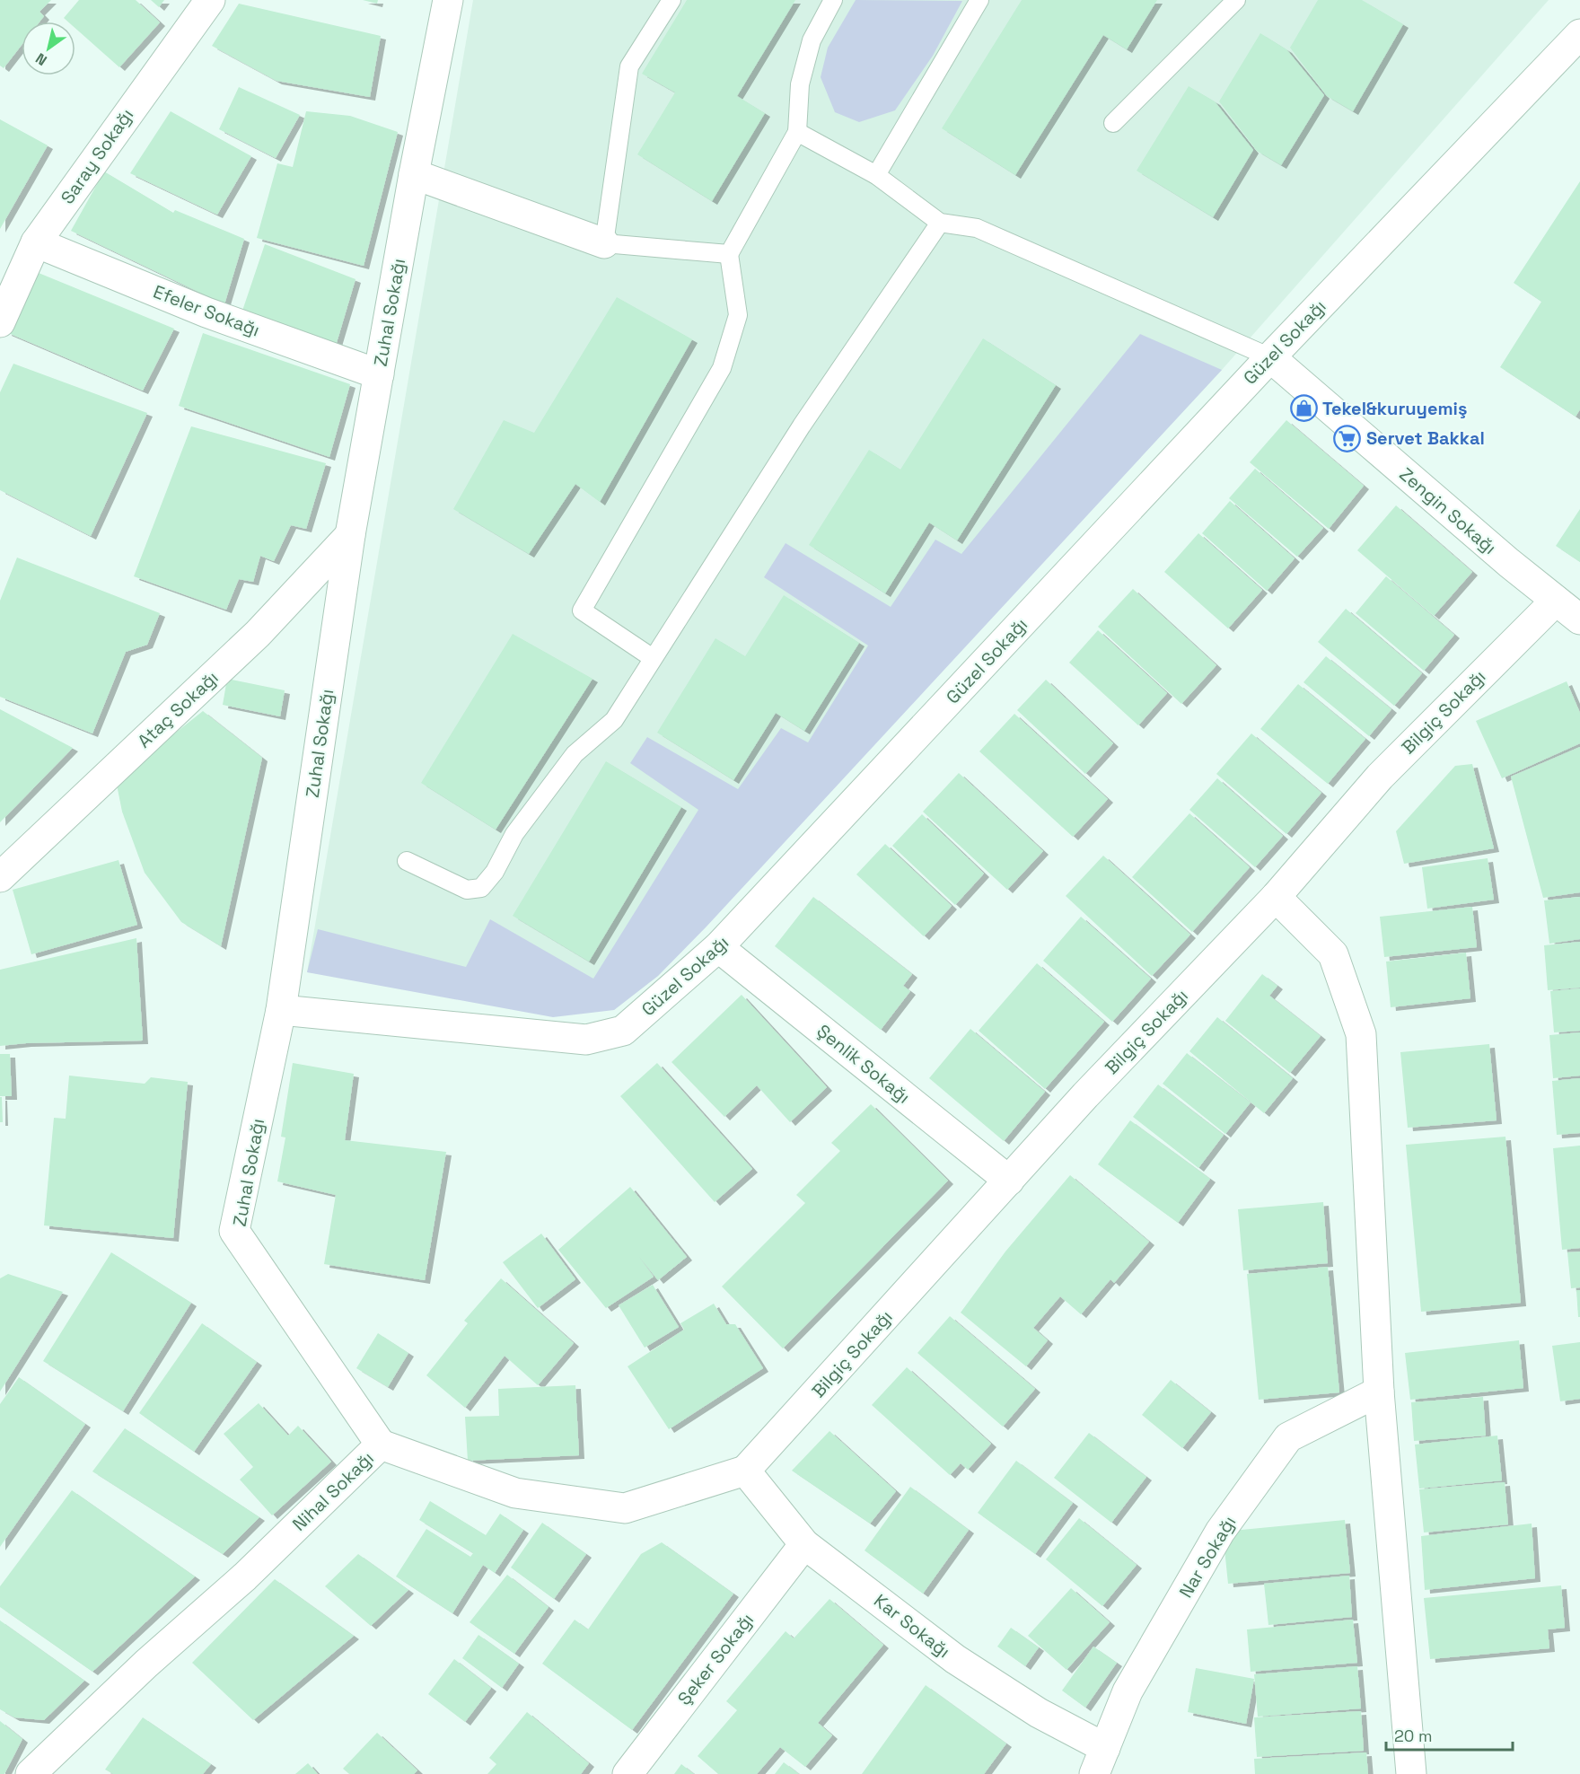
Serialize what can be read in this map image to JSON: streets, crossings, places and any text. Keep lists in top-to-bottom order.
{
  "streets": {
    "street": [
      "Saray Sokağı",
      "Efeler Sokağı",
      "Zuhal Sokağı",
      "Güzel Sokağı",
      "Zengin Sokağı",
      "Ataç Sokağı",
      "Bilgiç Sokağı",
      "Şenlik Sokağı",
      "Nihal Sokağı",
      "Nar Sokağı",
      "Kar Sokağı",
      "Şeker Sokağı"
    ]
  },
  "crossings": [
    ["Saray Sokağı", "Efeler Sokağı"],
    ["Efeler Sokağı", "Zuhal Sokağı"],
    ["Zuhal Sokağı", "Güzel Sokağı"],
    ["Zuhal Sokağı", "Ataç Sokağı"],
    ["Zuhal Sokağı", "Nihal Sokağı"],
    ["Güzel Sokağı", "Zengin Sokağı"],
    ["Güzel Sokağı", "Şenlik Sokağı"],
    ["Zengin Sokağı", "Bilgiç Sokağı"],
    ["Bilgiç Sokağı", "Şenlik Sokağı"],
    ["Bilgiç Sokağı", "Nihal Sokağı"],
    ["Bilgiç Sokağı", "Kar Sokağı"],
    ["Nihal Sokağı", "Kar Sokağı"],
    ["Nar Sokağı", "Kar Sokağı"],
    ["Kar Sokağı", "Şeker Sokağı"]
  ],
  "places": {
    "shop": ["Tekel&kuruyemiş"],
    "supermarket": ["Servet Bakkal"]
  },
  "scale_bar": "20 m",
  "north": "bottom left"
}
